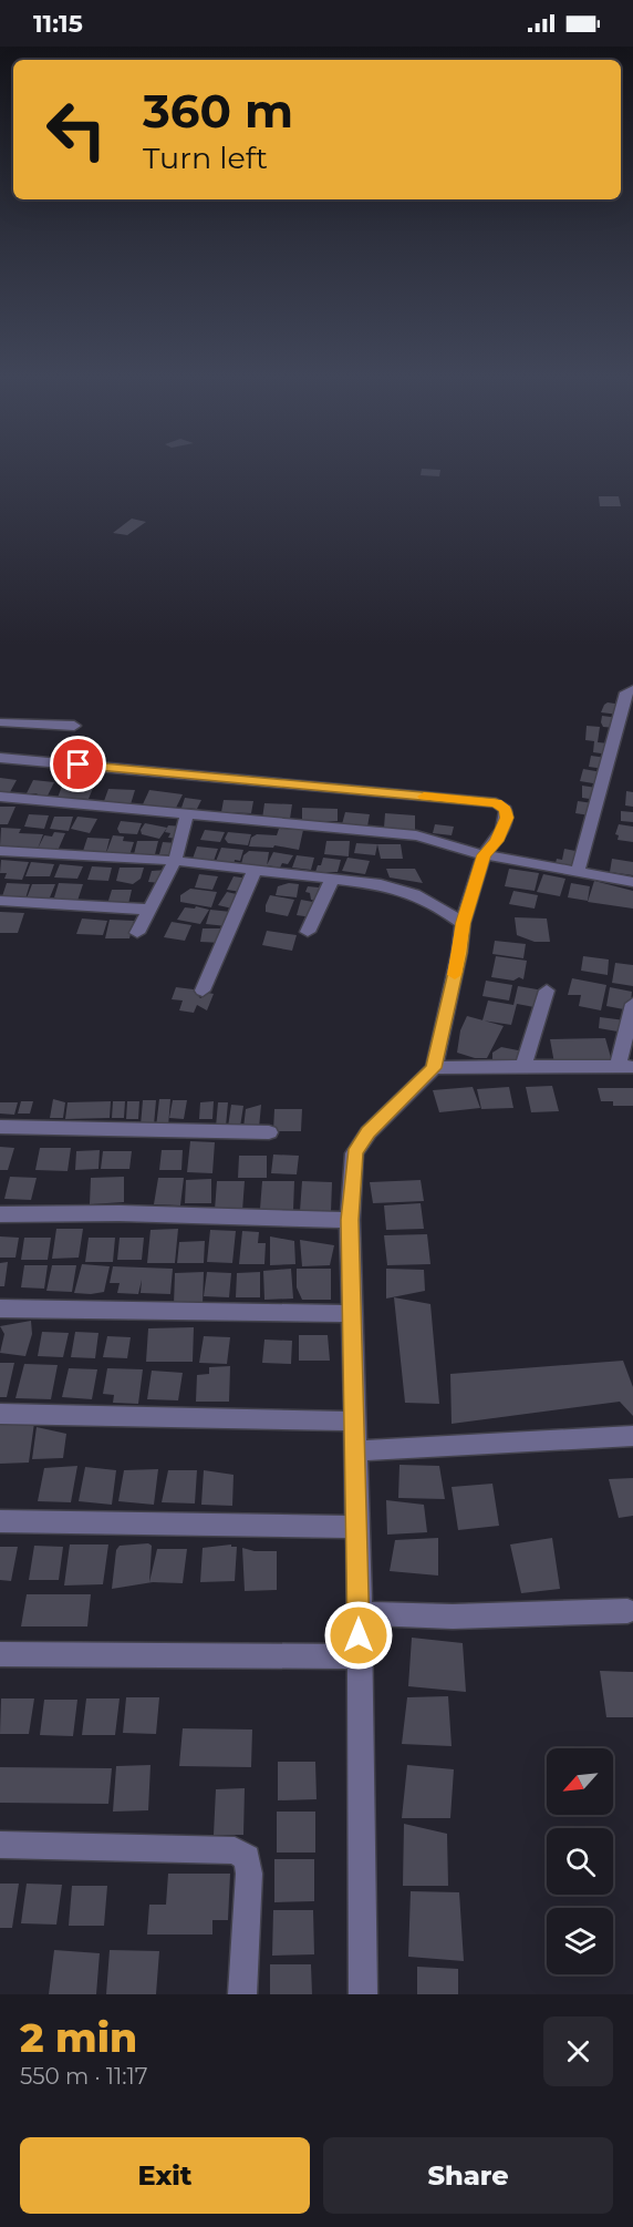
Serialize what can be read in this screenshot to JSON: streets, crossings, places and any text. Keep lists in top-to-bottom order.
{
  "north": "bottom left",
  "page": {
    "status": "11:15",
    "turn": ["360 m", "Turn left"],
    "heading": ["2 min", "550 m · 11:17"],
    "buttons": ["Exit", "Share"]
  }
}
